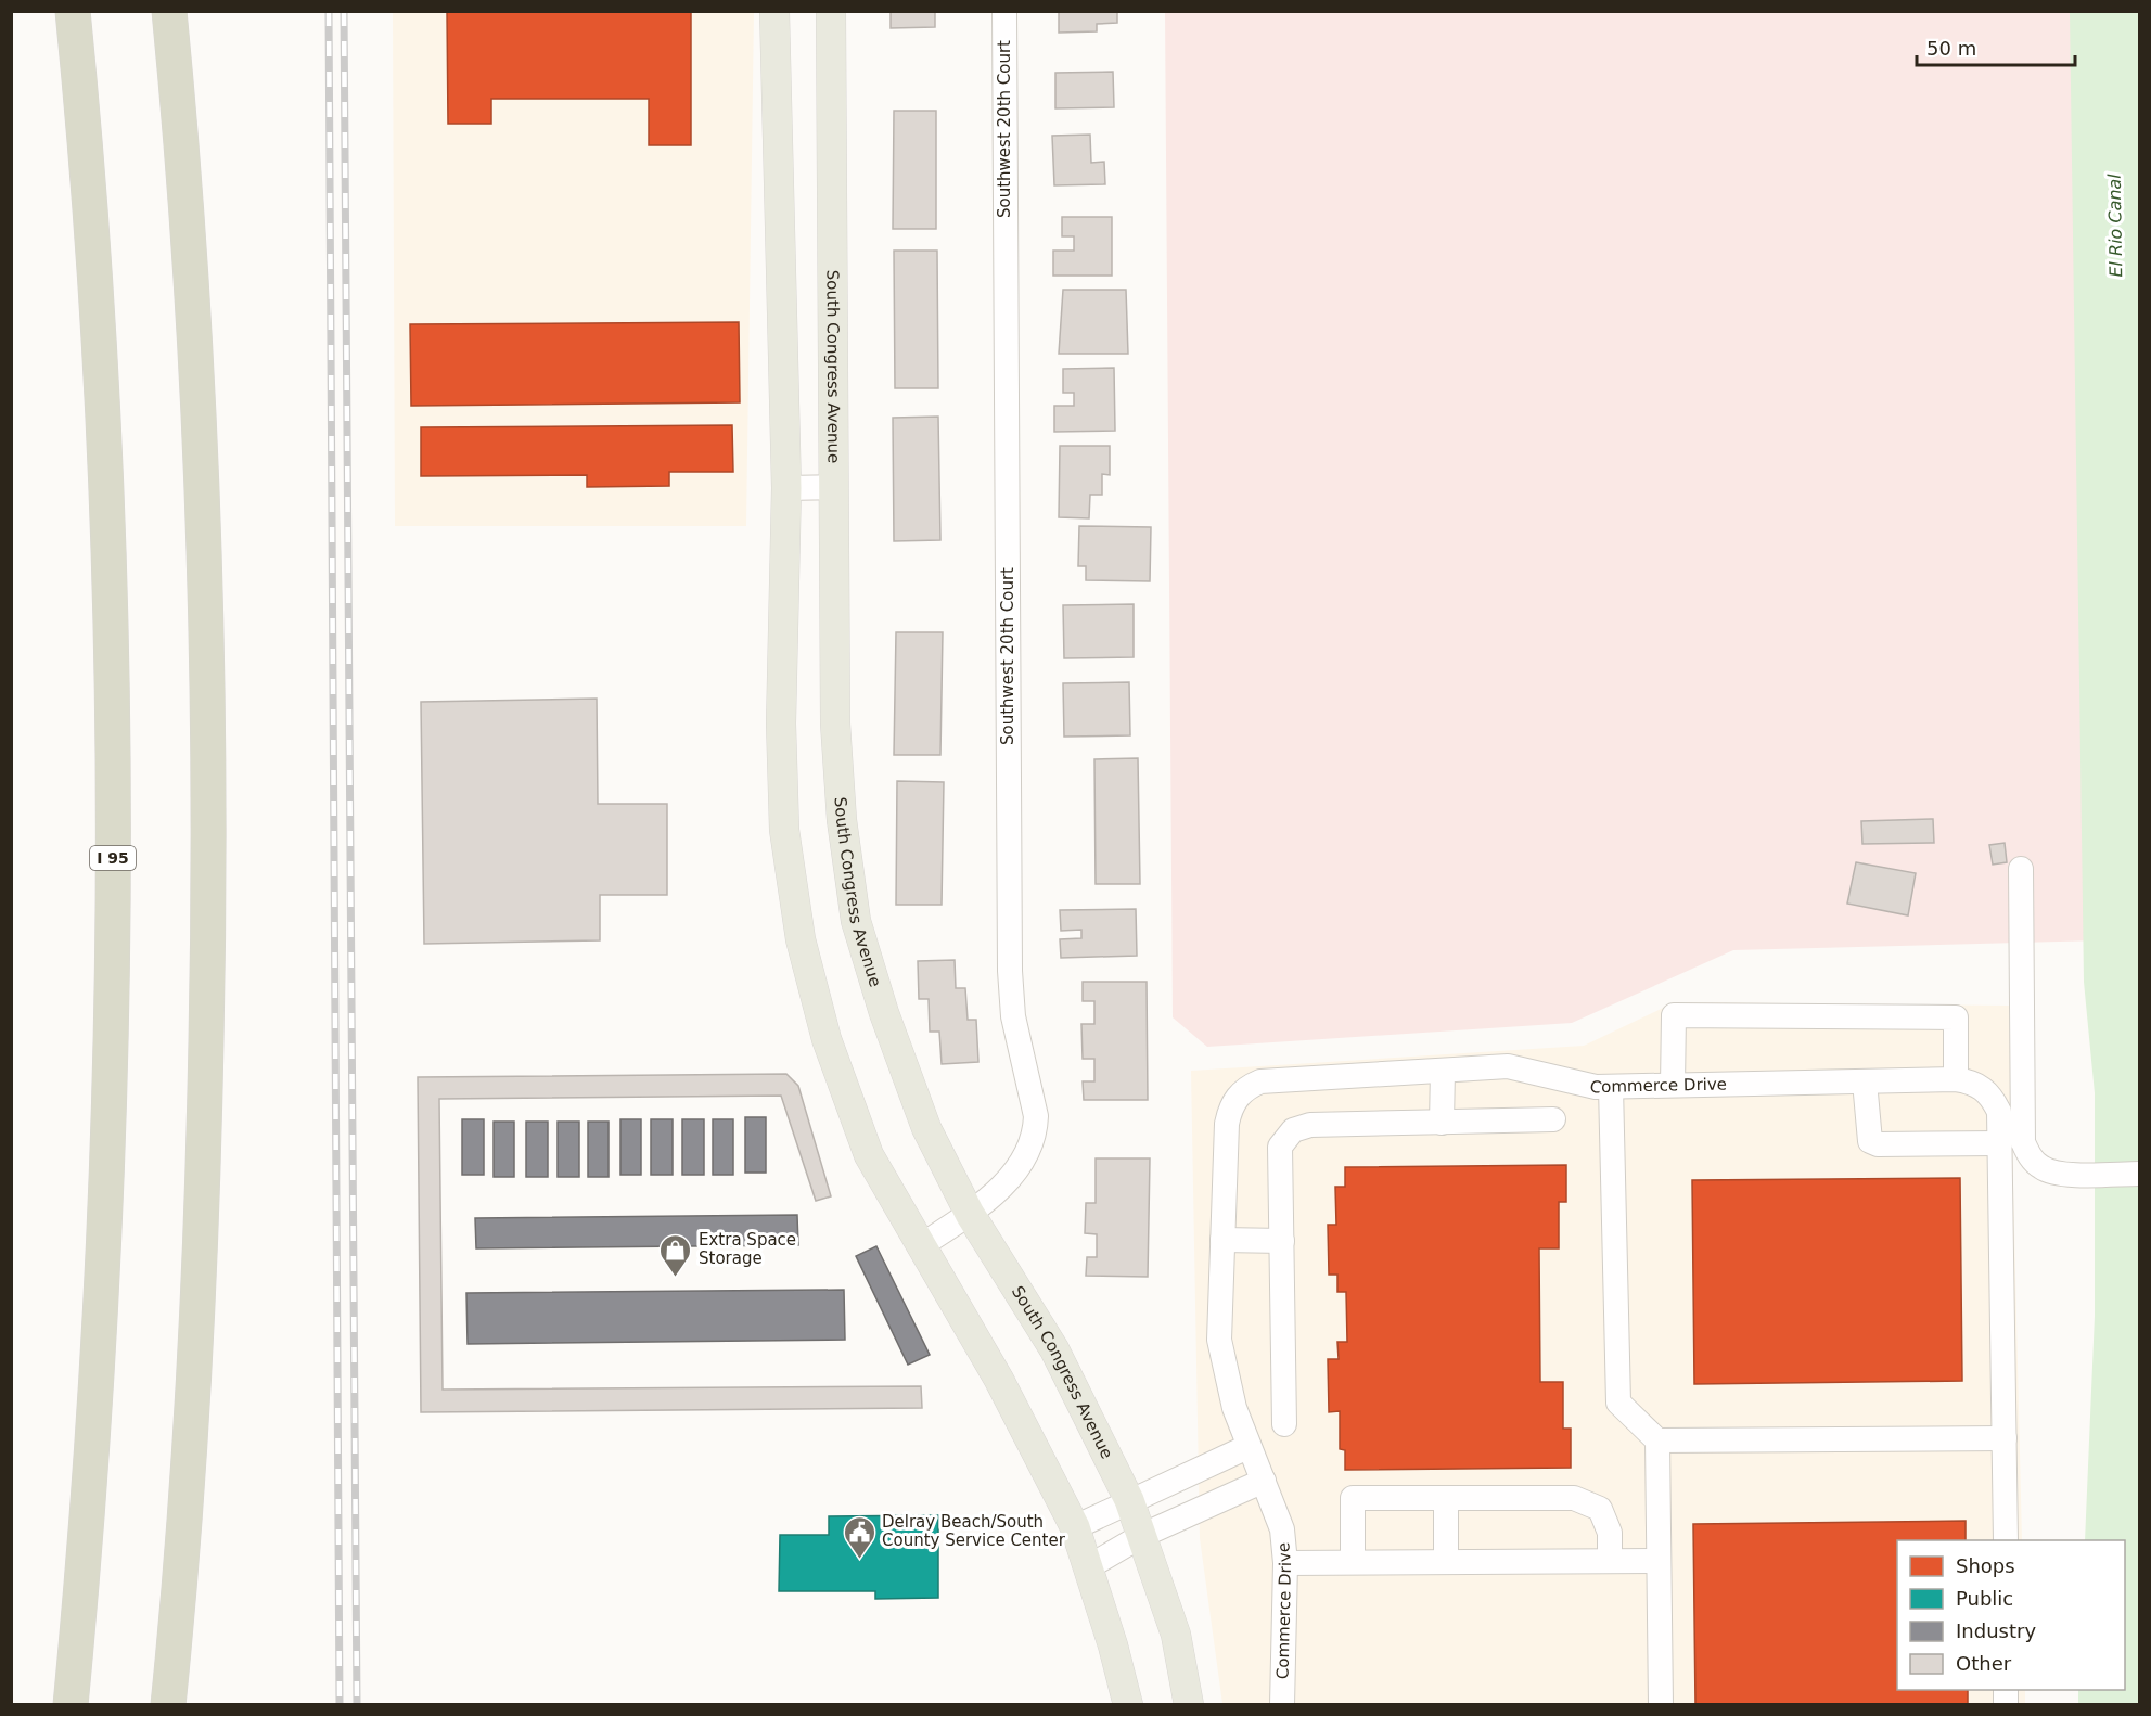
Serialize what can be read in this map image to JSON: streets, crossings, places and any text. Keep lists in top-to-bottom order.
{
  "streets": {
    "highway": ["I 95"],
    "main road": ["South Congress Avenue"],
    "street": ["Southwest 20th Court", "Commerce Drive"]
  },
  "crossings": [
    ["Southwest 20th Court", "South Congress Avenue"]
  ],
  "water": ["El Rio Canal"],
  "places": {
    "shop": ["Extra Space Storage"],
    "public building": ["Delray Beach/South County Service Center"]
  },
  "legend": [
    "Shops",
    "Public",
    "Industry",
    "Other"
  ],
  "scale_bar": "50 m"
}
